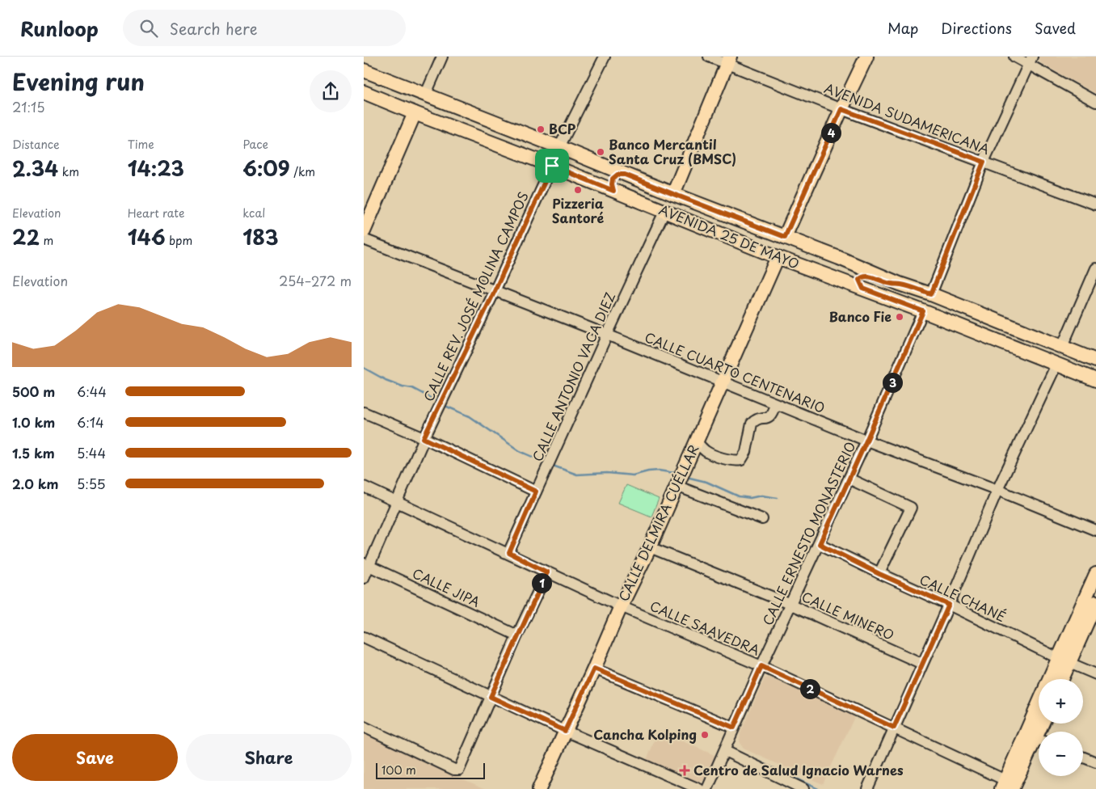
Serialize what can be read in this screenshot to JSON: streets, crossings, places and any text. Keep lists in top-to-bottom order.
{
  "streets": {
    "main road": ["AVENIDA 25 DE MAYO", "CALLE DELMIRA CUÉLLAR"],
    "street": [
      "AVENIDA SUDAMERICANA",
      "CALLE REV. JOSÉ MOLINA CAMPOS",
      "CALLE CUARTO CENTENARIO",
      "CALLE ANTONIO VACA DIEZ",
      "CALLE ERNESTO MONASTERIO",
      "CALLE JIPA",
      "CALLE CHANÉ",
      "CALLE MINERO",
      "CALLE SAAVEDRA"
    ]
  },
  "crossings": [
    ["AVENIDA 25 DE MAYO", "CALLE REV. JOSÉ MOLINA CAMPOS"],
    ["AVENIDA 25 DE MAYO", "CALLE ANTONIO VACA DIEZ"],
    ["AVENIDA 25 DE MAYO", "CALLE DELMIRA CUÉLLAR"],
    ["AVENIDA 25 DE MAYO", "CALLE ERNESTO MONASTERIO"],
    ["CALLE REV. JOSÉ MOLINA CAMPOS", "CALLE CUARTO CENTENARIO"],
    ["CALLE REV. JOSÉ MOLINA CAMPOS", "CALLE JIPA"],
    ["CALLE REV. JOSÉ MOLINA CAMPOS", "CALLE SAAVEDRA"],
    ["CALLE CUARTO CENTENARIO", "CALLE ANTONIO VACA DIEZ"],
    ["CALLE CUARTO CENTENARIO", "CALLE DELMIRA CUÉLLAR"],
    ["CALLE CUARTO CENTENARIO", "CALLE ERNESTO MONASTERIO"],
    ["CALLE ANTONIO VACA DIEZ", "CALLE SAAVEDRA"],
    ["CALLE DELMIRA CUÉLLAR", "CALLE MINERO"],
    ["CALLE DELMIRA CUÉLLAR", "CALLE SAAVEDRA"],
    ["CALLE ERNESTO MONASTERIO", "CALLE CHANÉ"],
    ["CALLE ERNESTO MONASTERIO", "CALLE MINERO"],
    ["CALLE ERNESTO MONASTERIO", "CALLE SAAVEDRA"]
  ],
  "places": {
    "other": [
      "BCP",
      "Banco Mercantil Santa Cruz (BMSC)",
      "Pizzeria Santoré",
      "Banco Fie",
      "Cancha Kolping"
    ],
    "health": ["Centro de Salud Ignacio Warnes"]
  },
  "scale_bar": "100 m",
  "page": {
    "header": "Runloop",
    "search": "Search here",
    "nav": ["Map", "Directions", "Saved"],
    "heading": ["Evening run", "21:15"],
    "pins": [
      "4",
      "3",
      "1",
      "2"
    ],
    "stats": [
      ["Distance", "2.34 km"],
      ["Time", "14:23"],
      ["Pace", "6:09 /km"],
      ["Elevation", "22 m"],
      ["Heart rate", "146 bpm"],
      ["kcal", "183"]
    ],
    "chart": ["Elevation", "254–272 m"],
    "list": [
      {
        "name": "500 m",
        "note": "6:44"
      },
      {
        "name": "1.0 km",
        "note": "6:14"
      },
      {
        "name": "1.5 km",
        "note": "5:44"
      },
      {
        "name": "2.0 km",
        "note": "5:55"
      }
    ],
    "map_buttons": ["+", "−"],
    "buttons": ["Save", "Share"],
    "scale": "100 m"
  }
}
